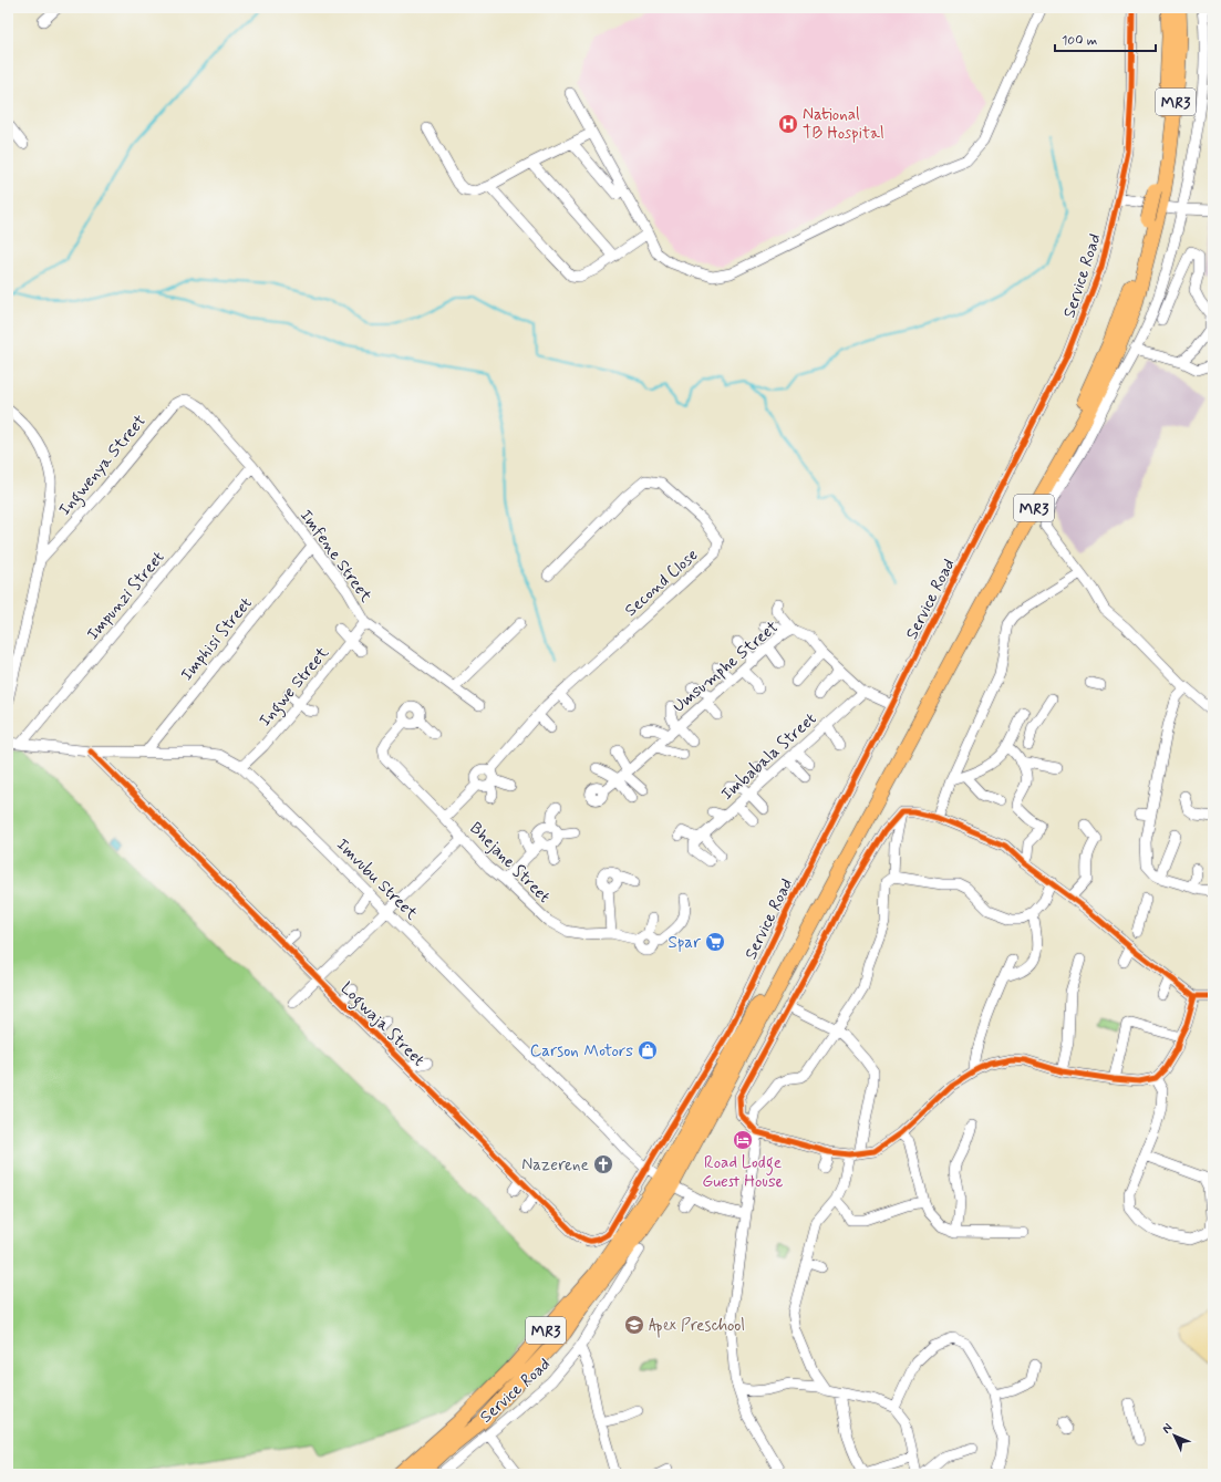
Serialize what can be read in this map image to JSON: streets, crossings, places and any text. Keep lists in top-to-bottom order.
{
  "streets": {
    "highway": ["MR3"],
    "street": [
      "Service Road",
      "Ingwenya Street",
      "Imfene Street",
      "Second Close",
      "Impunzi Street",
      "Imphisi Street",
      "Umsumphe Street",
      "Ingwe Street",
      "Imbabala Street",
      "Bhejane Street",
      "Imvubu Street",
      "Logwaja Street"
    ]
  },
  "crossings": [
    ["MR3", "Imvubu Street"],
    ["Service Road", "Umsumphe Street"],
    ["Service Road", "Imvubu Street"],
    ["Service Road", "Logwaja Street"],
    ["Ingwenya Street", "Imfene Street"],
    ["Imfene Street", "Impunzi Street"],
    ["Imfene Street", "Imphisi Street"],
    ["Imfene Street", "Ingwe Street"],
    ["Impunzi Street", "Imvubu Street"],
    ["Imphisi Street", "Imvubu Street"],
    ["Umsumphe Street", "Imbabala Street"],
    ["Ingwe Street", "Imvubu Street"],
    ["Imvubu Street", "Logwaja Street"]
  ],
  "places": {
    "hospital": ["National TB Hospital"],
    "supermarket": ["Spar"],
    "shop": ["Carson Motors"],
    "hotel": ["Road Lodge Guest House"],
    "church": ["Nazerene"],
    "school or university": ["Apex Preschool"]
  },
  "scale_bar": "100 m",
  "north": "top left"
}
